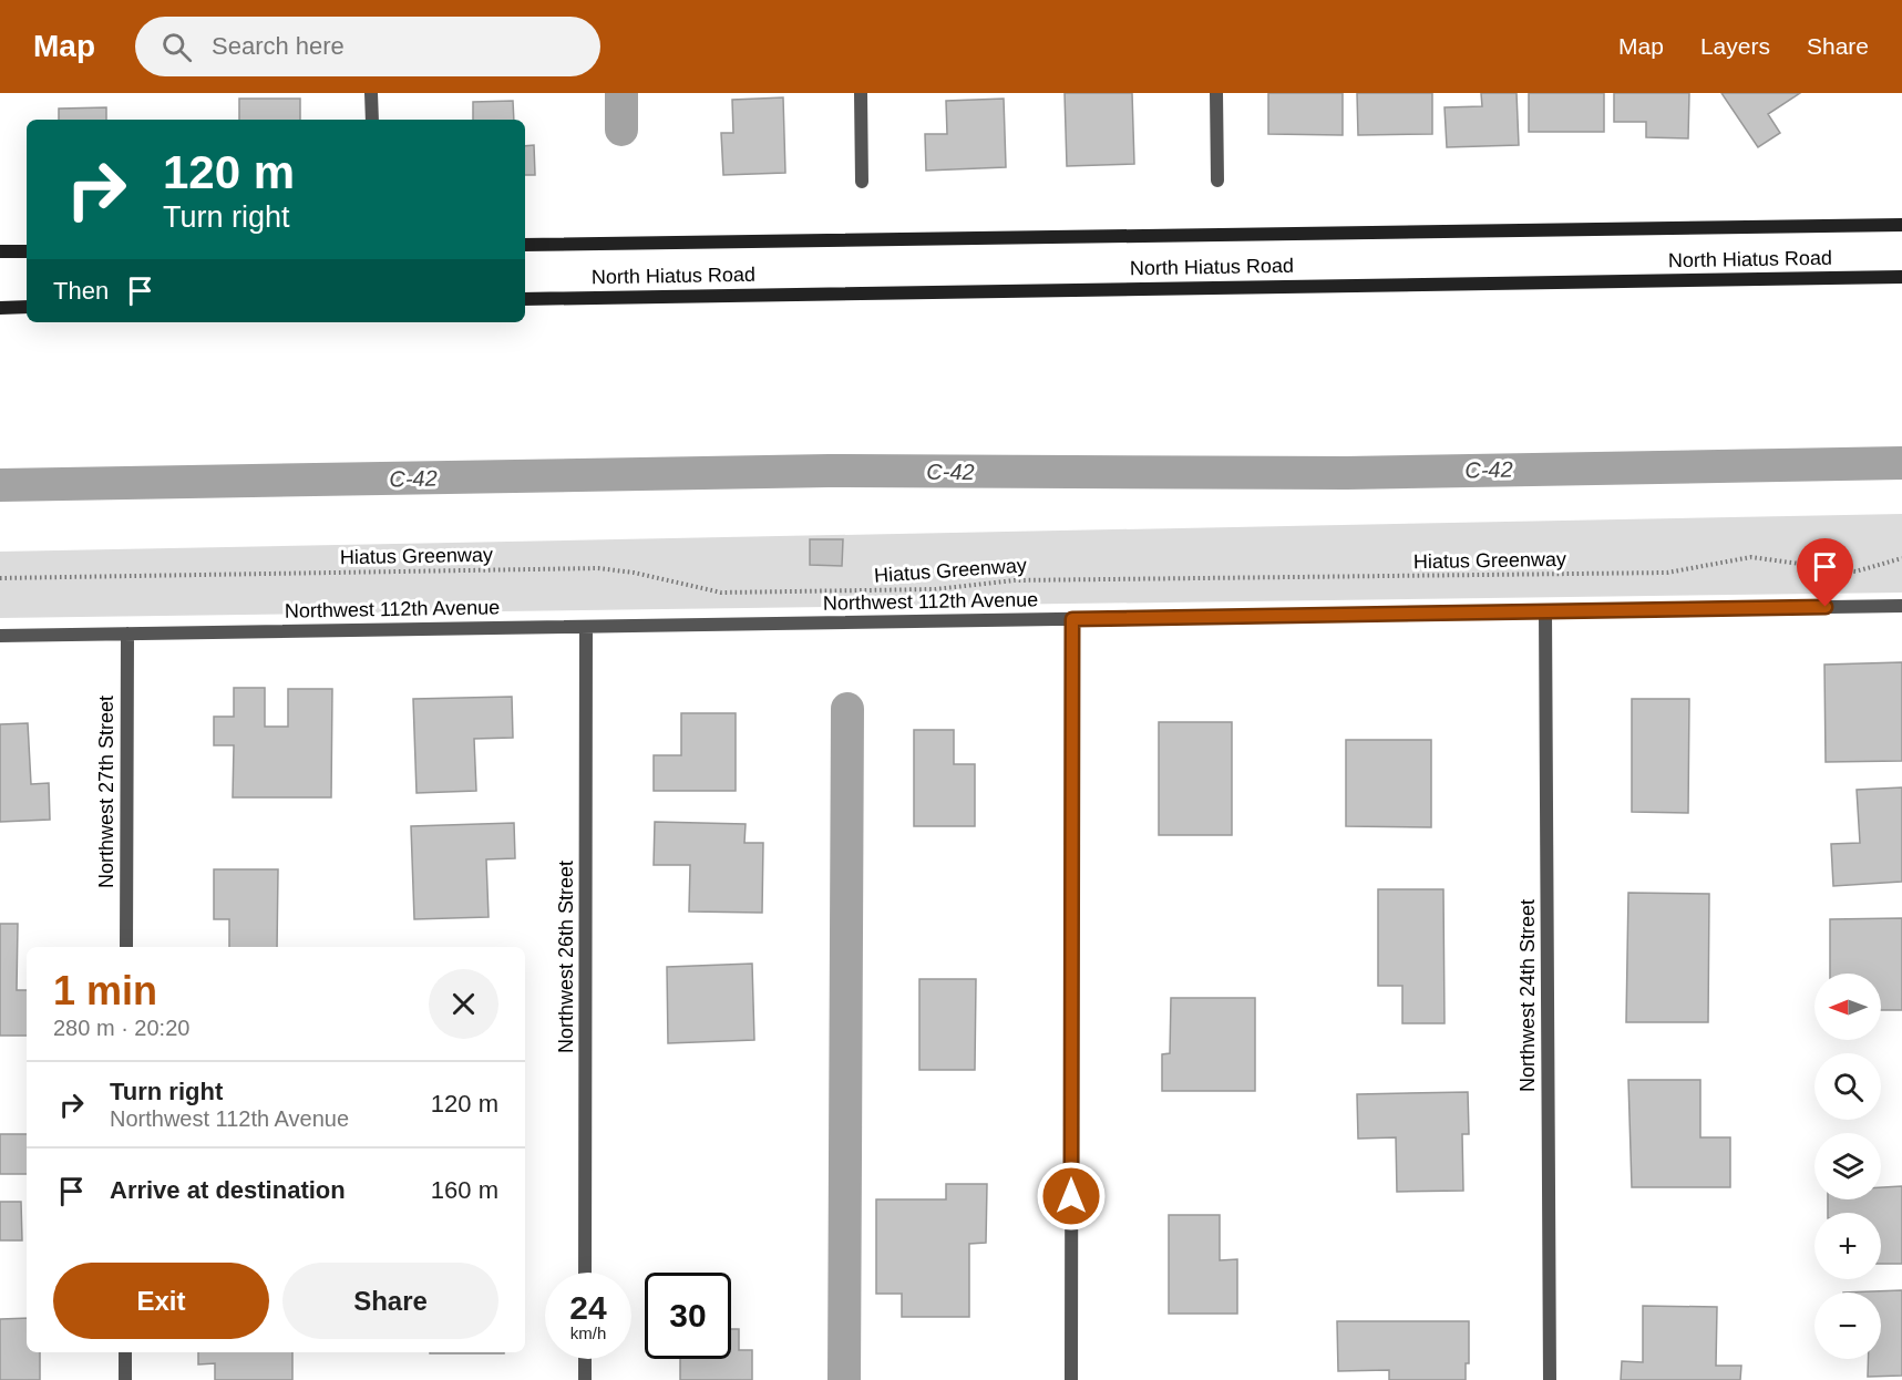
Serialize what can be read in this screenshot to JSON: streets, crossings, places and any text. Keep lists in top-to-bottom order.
{
  "streets": {
    "main road": ["North Hiatus Road"],
    "street": [
      "Northwest 112th Avenue",
      "Northwest 27th Street",
      "Northwest 26th Street",
      "Northwest 24th Street"
    ],
    "path": ["Hiatus Greenway"]
  },
  "crossings": [
    ["Northwest 112th Avenue", "Northwest 27th Street"],
    ["Northwest 112th Avenue", "Northwest 26th Street"],
    ["Northwest 112th Avenue", "Northwest 24th Street"]
  ],
  "water": ["C-42"],
  "north": "left",
  "page": {
    "header": "Map",
    "search": "Search here",
    "nav": ["Map", "Layers", "Share"],
    "turn": ["120 m", "Turn right"],
    "then": "Then",
    "heading": ["1 min", "280 m · 20:20"],
    "map_buttons": ["+", "−"],
    "list": [
      {
        "name": "Turn right",
        "note": "Northwest 112th Avenue",
        "value": "120 m"
      },
      {
        "name": "Arrive at destination",
        "value": "160 m"
      }
    ],
    "buttons": ["Exit", "Share"],
    "speed": "24 km/h",
    "limit": "30"
  }
}
